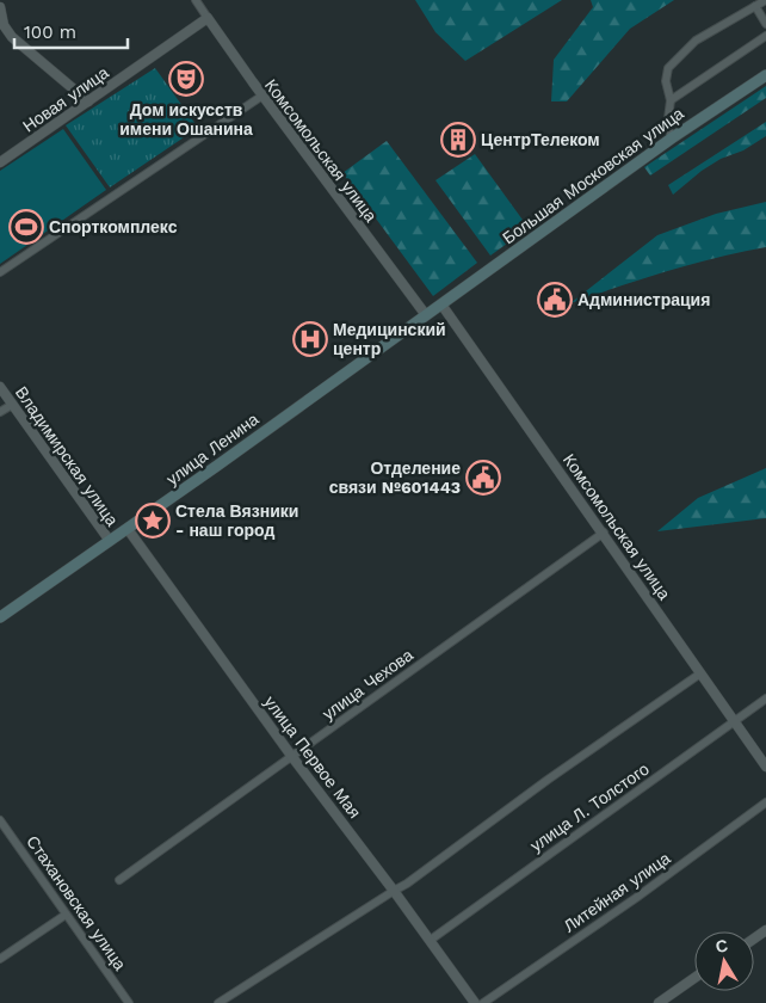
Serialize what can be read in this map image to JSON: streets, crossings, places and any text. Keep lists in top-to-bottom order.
{
  "streets": {
    "main road": ["Большая Московская улица", "улица Ленина"],
    "street": [
      "Новая улица",
      "Комсомольская улица",
      "Владимирская улица",
      "улица Чехова",
      "улица Первое Мая",
      "улица Л. Толстого",
      "Литейная улица",
      "Стахановская улица"
    ]
  },
  "crossings": [
    ["Новая улица", "Комсомольская улица"],
    ["Комсомольская улица", "Большая Московская улица"],
    ["Комсомольская улица", "улица Ленина"],
    ["Комсомольская улица", "улица Чехова"],
    ["Комсомольская улица", "улица Л. Толстого"],
    ["Большая Московская улица", "улица Ленина"],
    ["улица Ленина", "Владимирская улица"],
    ["улица Ленина", "улица Первое Мая"],
    ["улица Чехова", "улица Первое Мая"],
    ["улица Первое Мая", "улица Л. Толстого"]
  ],
  "places": {
    "theatre": ["Дом искусств имени Ошанина"],
    "building": ["ЦентрТелеком"],
    "sports": ["Спорткомплекс"],
    "public building": ["Администрация", "Отделение связи №601443"],
    "hospital": ["Медицинский центр"],
    "place": ["Стела Вязники - наш город"]
  },
  "scale_bar": "100 m",
  "north": "top"
}
